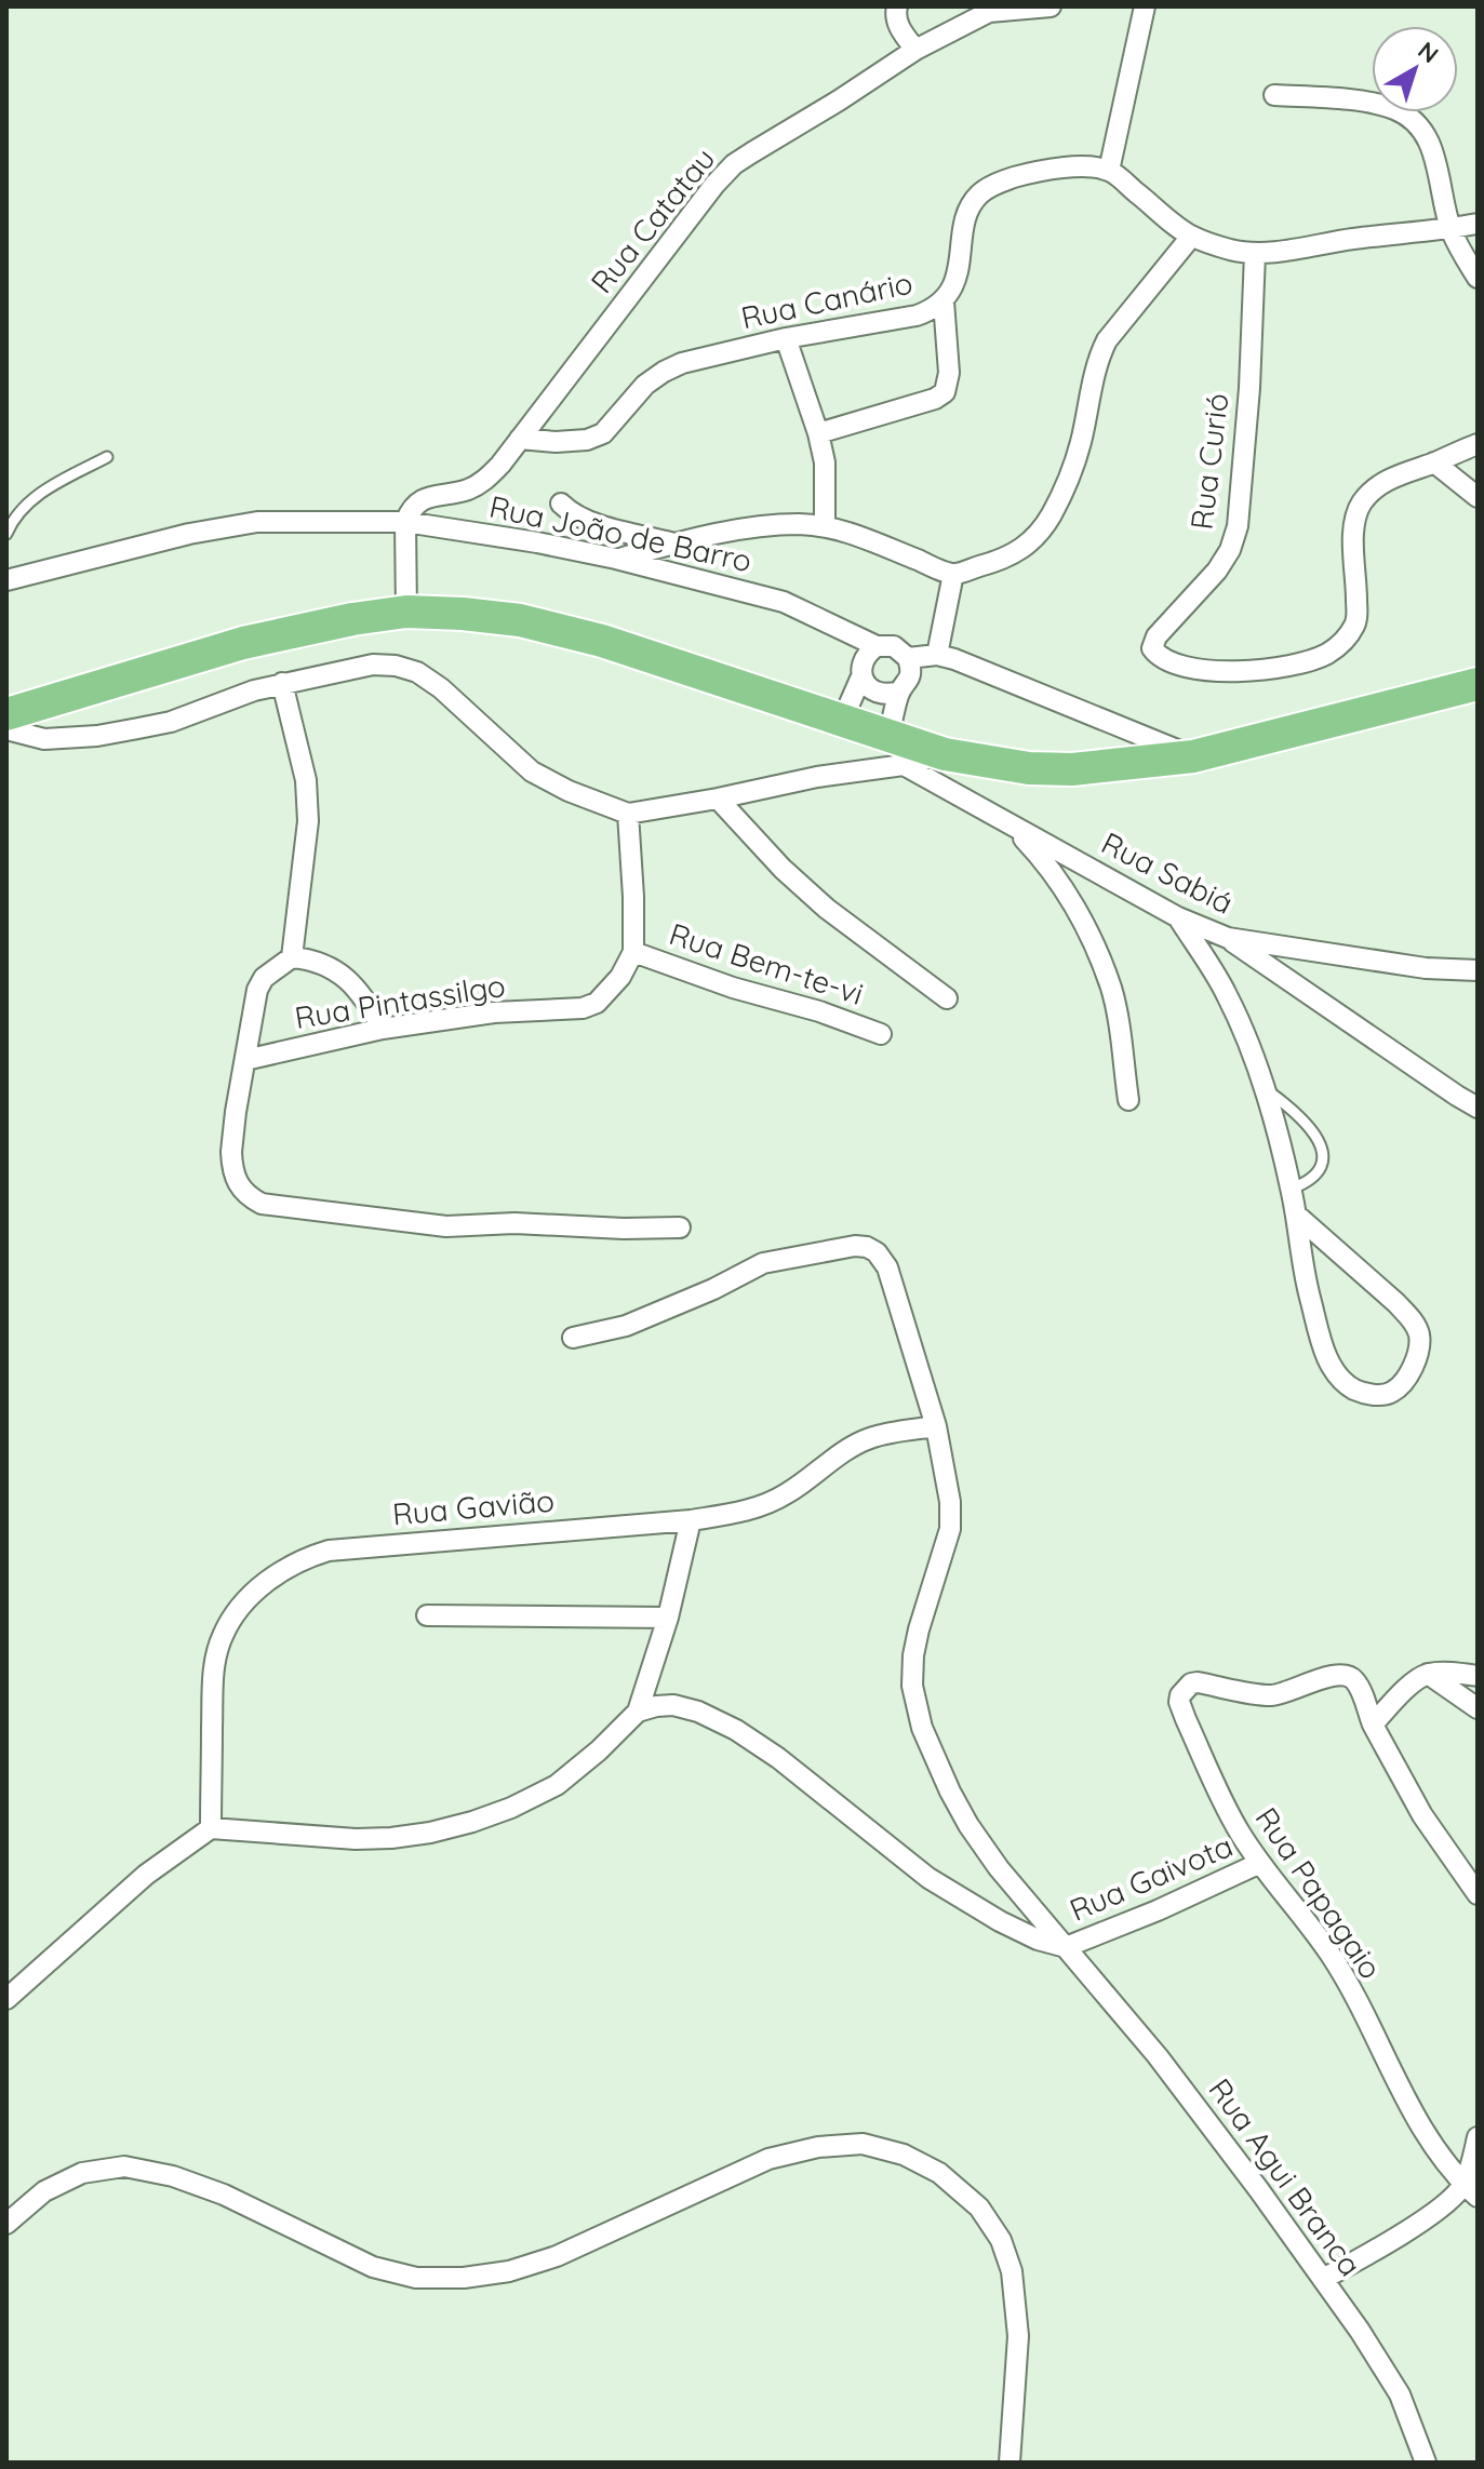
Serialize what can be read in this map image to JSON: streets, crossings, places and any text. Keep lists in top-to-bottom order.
{
  "streets": {
    "street": [
      "Rua Catatau",
      "Rua Canário",
      "Rua Curió",
      "Rua João de Barro",
      "Rua Sabiá",
      "Rua Bem-te-vi",
      "Rua Pintassilgo",
      "Rua Gavião",
      "Rua Gaivota",
      "Rua Papagaio",
      "Rua Agui Branca"
    ]
  },
  "crossings": [
    ["Rua Catatau", "Rua Canário"],
    ["Rua Catatau", "Rua João de Barro"],
    ["Rua Bem-te-vi", "Rua Pintassilgo"],
    ["Rua Gavião", "Rua Agui Branca"],
    ["Rua Gaivota", "Rua Papagaio"],
    ["Rua Gaivota", "Rua Agui Branca"]
  ],
  "north": "top right"
}
